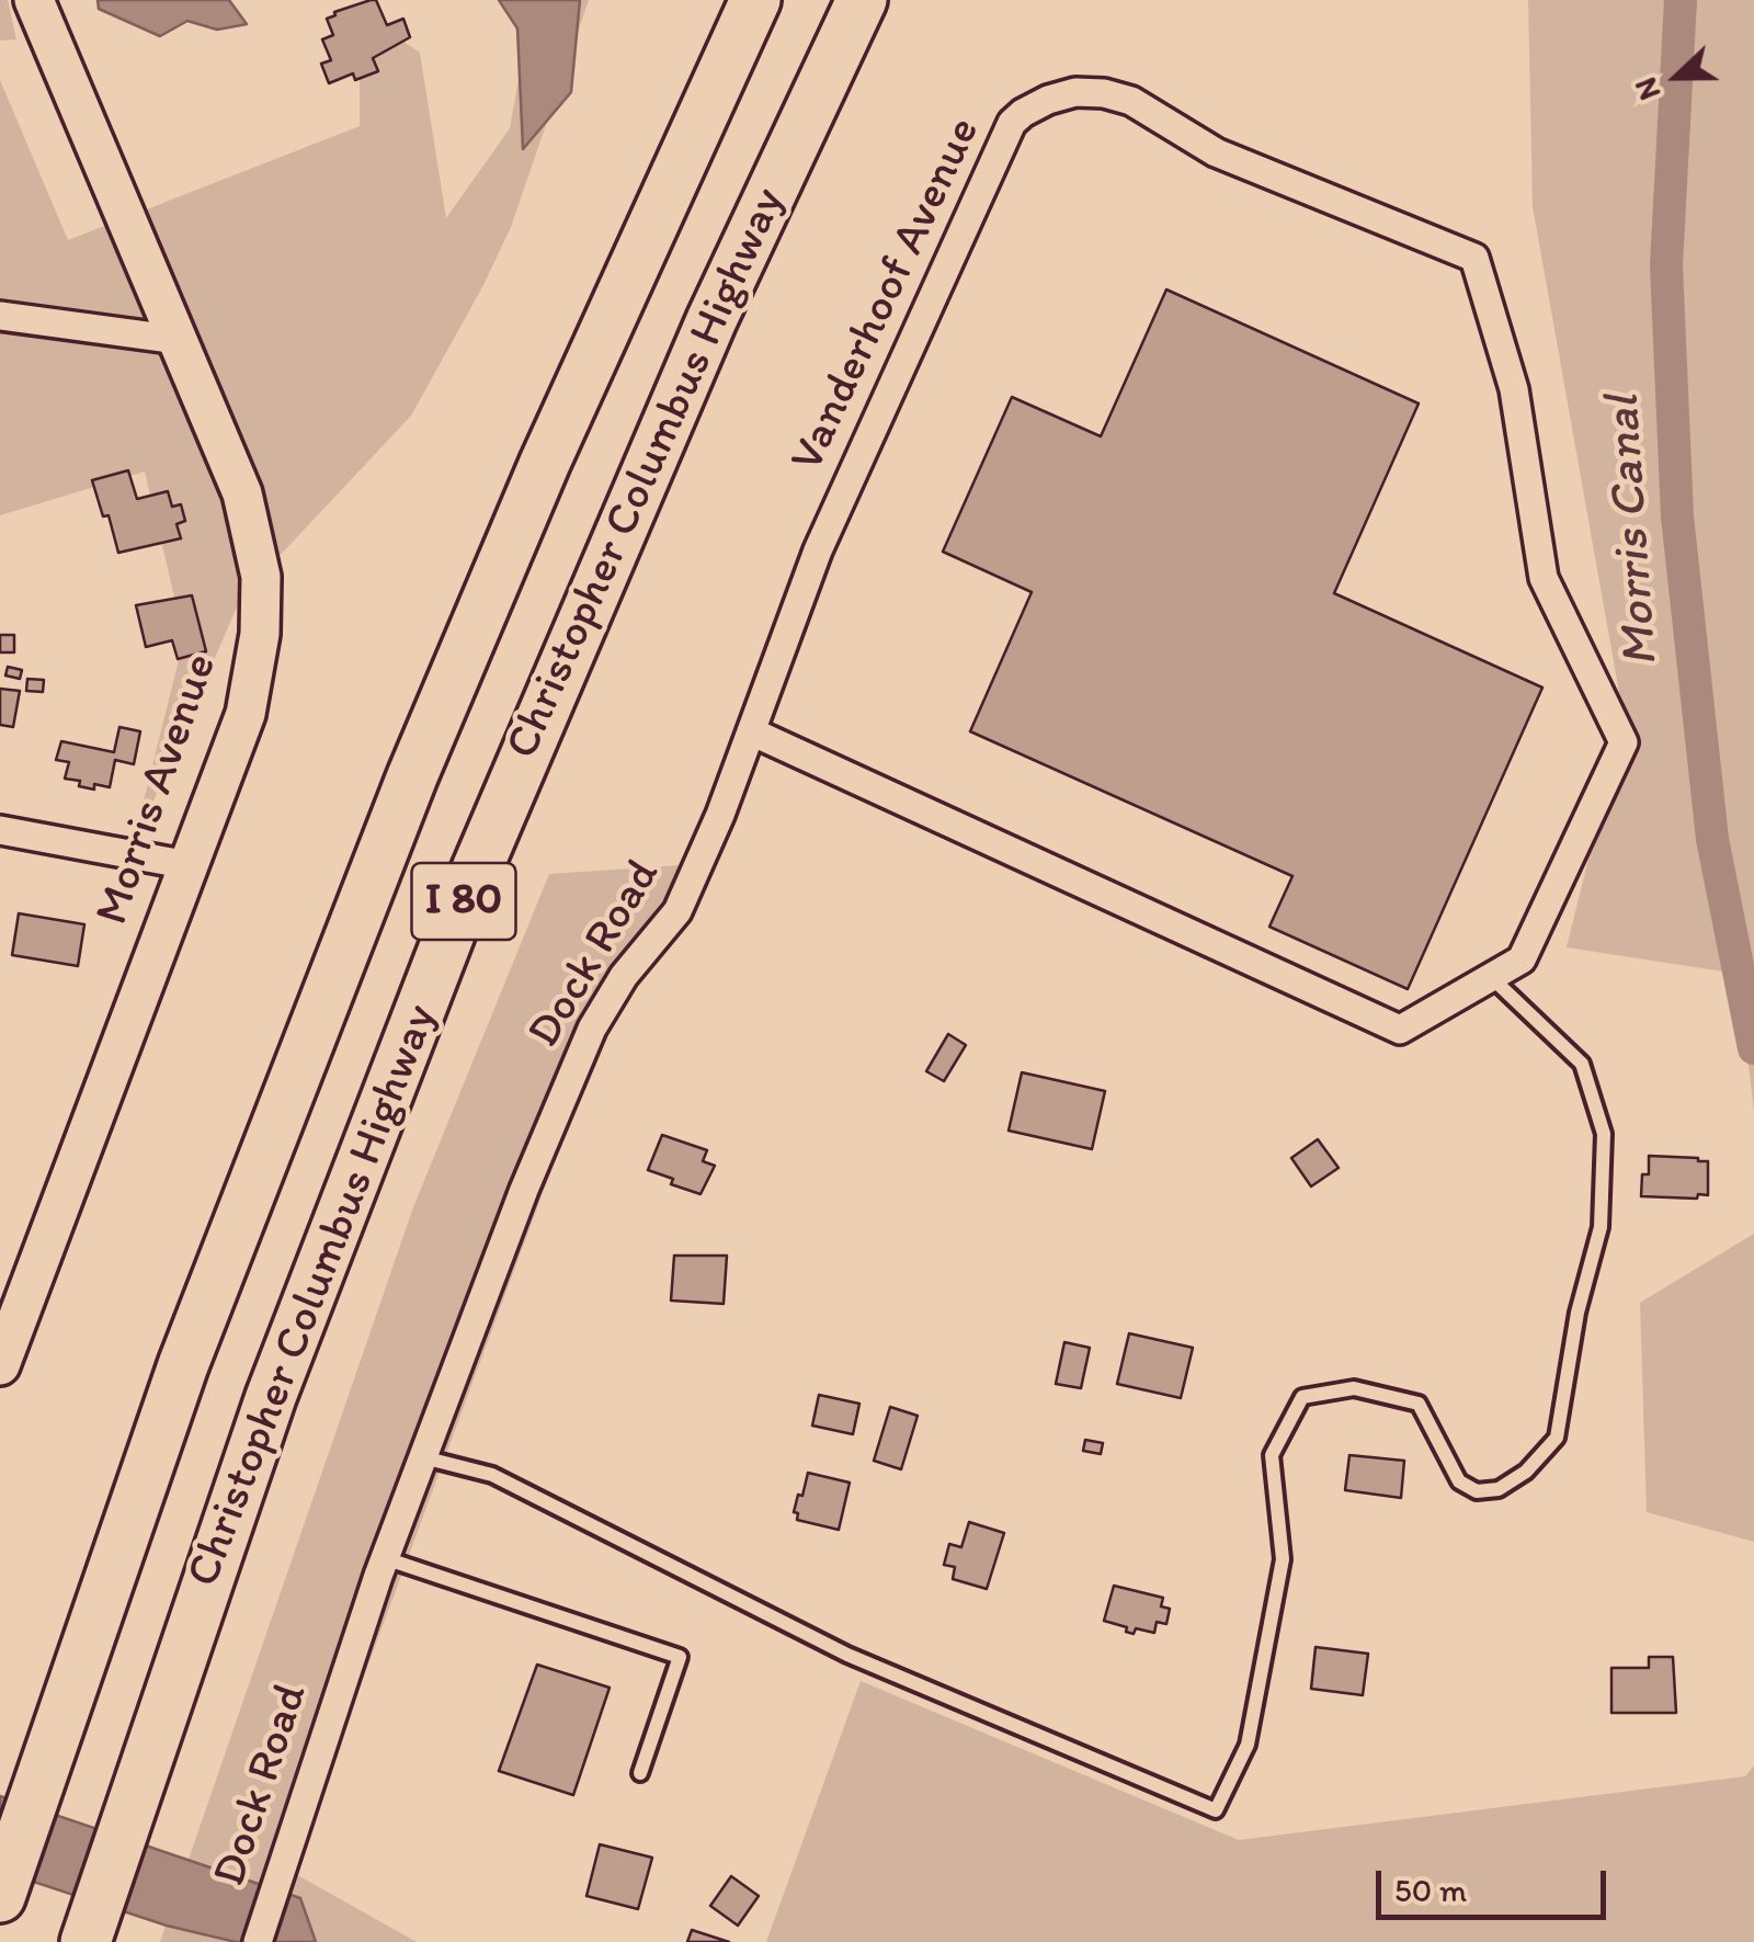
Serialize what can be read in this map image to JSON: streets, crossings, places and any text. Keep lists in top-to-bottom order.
{
  "streets": {
    "highway": ["Christopher Columbus Highway", "I 80"],
    "street": ["Vanderhoof Avenue", "Morris Avenue", "Dock Road"]
  },
  "crossings": [
    ["Vanderhoof Avenue", "Dock Road"]
  ],
  "water": ["Morris Canal"],
  "scale_bar": "50 m",
  "north": "left"
}
